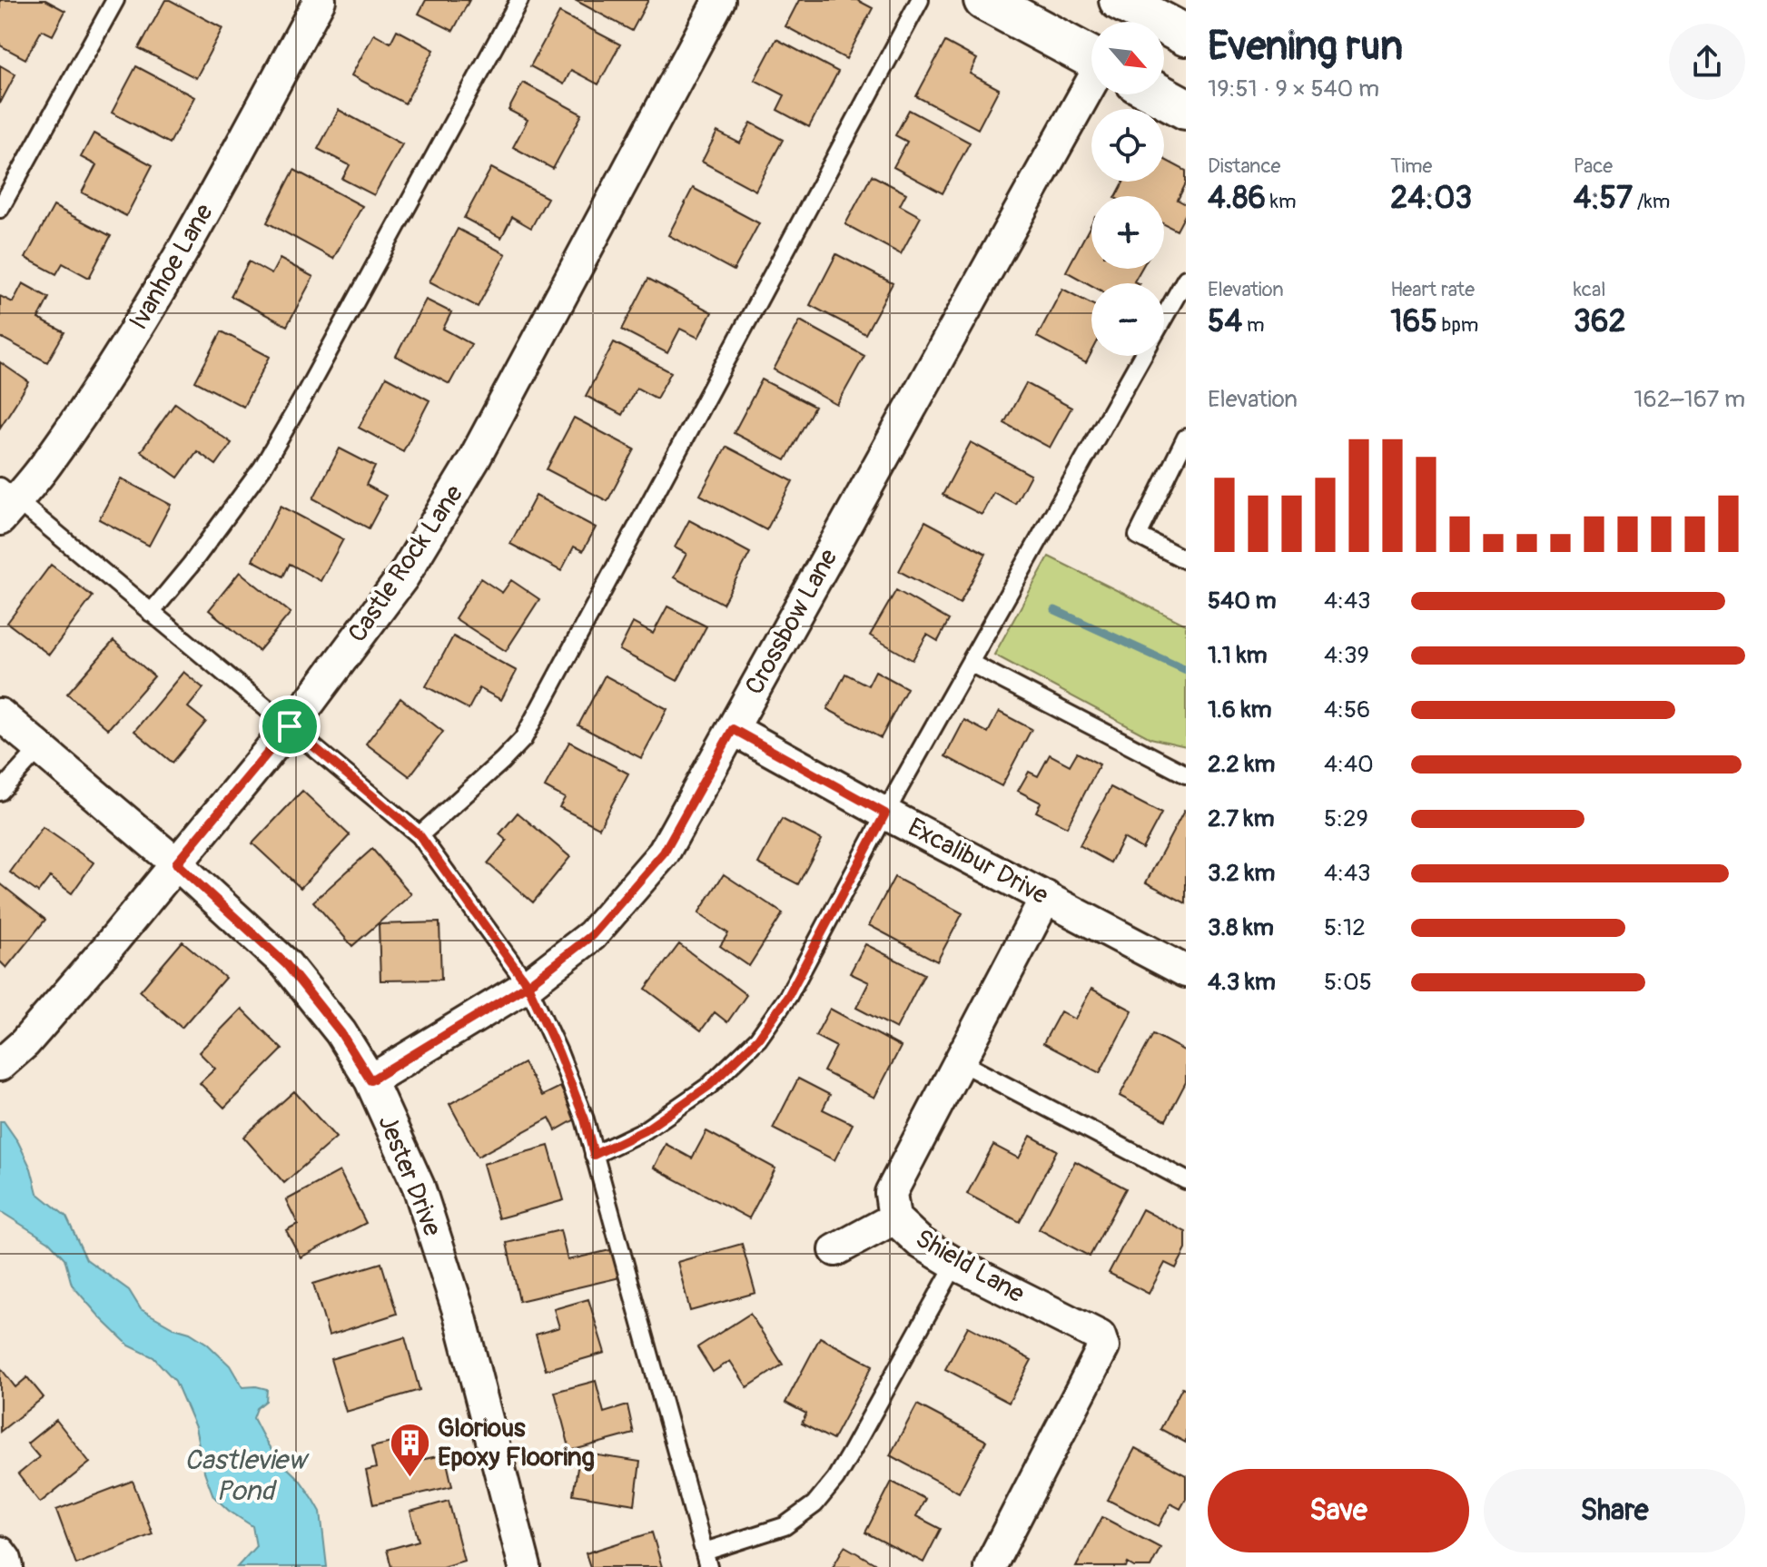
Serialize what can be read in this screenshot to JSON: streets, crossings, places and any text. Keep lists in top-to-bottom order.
{
  "streets": {
    "street": [
      "Ivanhoe Lane",
      "Castle Rock Lane",
      "Crossbow Lane",
      "Excalibur Drive",
      "Jester Drive",
      "Shield Lane"
    ]
  },
  "crossings": [
    ["Castle Rock Lane", "Jester Drive"],
    ["Crossbow Lane", "Excalibur Drive"],
    ["Crossbow Lane", "Jester Drive"],
    ["Excalibur Drive", "Shield Lane"]
  ],
  "water": ["Castleview Pond"],
  "places": {
    "building": ["Glorious Epoxy Flooring"]
  },
  "north": "bottom right",
  "page": {
    "heading": ["Evening run", "19:51 · 9 × 540 m"],
    "map_buttons": ["+", "−"],
    "stats": [
      ["Distance", "4.86 km"],
      ["Time", "24:03"],
      ["Pace", "4:57 /km"],
      ["Elevation", "54 m"],
      ["Heart rate", "165 bpm"],
      ["kcal", "362"]
    ],
    "chart": ["Elevation", "162–167 m"],
    "list": [
      {
        "name": "540 m",
        "note": "4:43"
      },
      {
        "name": "1.1 km",
        "note": "4:39"
      },
      {
        "name": "1.6 km",
        "note": "4:56"
      },
      {
        "name": "2.2 km",
        "note": "4:40"
      },
      {
        "name": "2.7 km",
        "note": "5:29"
      },
      {
        "name": "3.2 km",
        "note": "4:43"
      },
      {
        "name": "3.8 km",
        "note": "5:12"
      },
      {
        "name": "4.3 km",
        "note": "5:05"
      }
    ],
    "buttons": ["Save", "Share"]
  }
}
